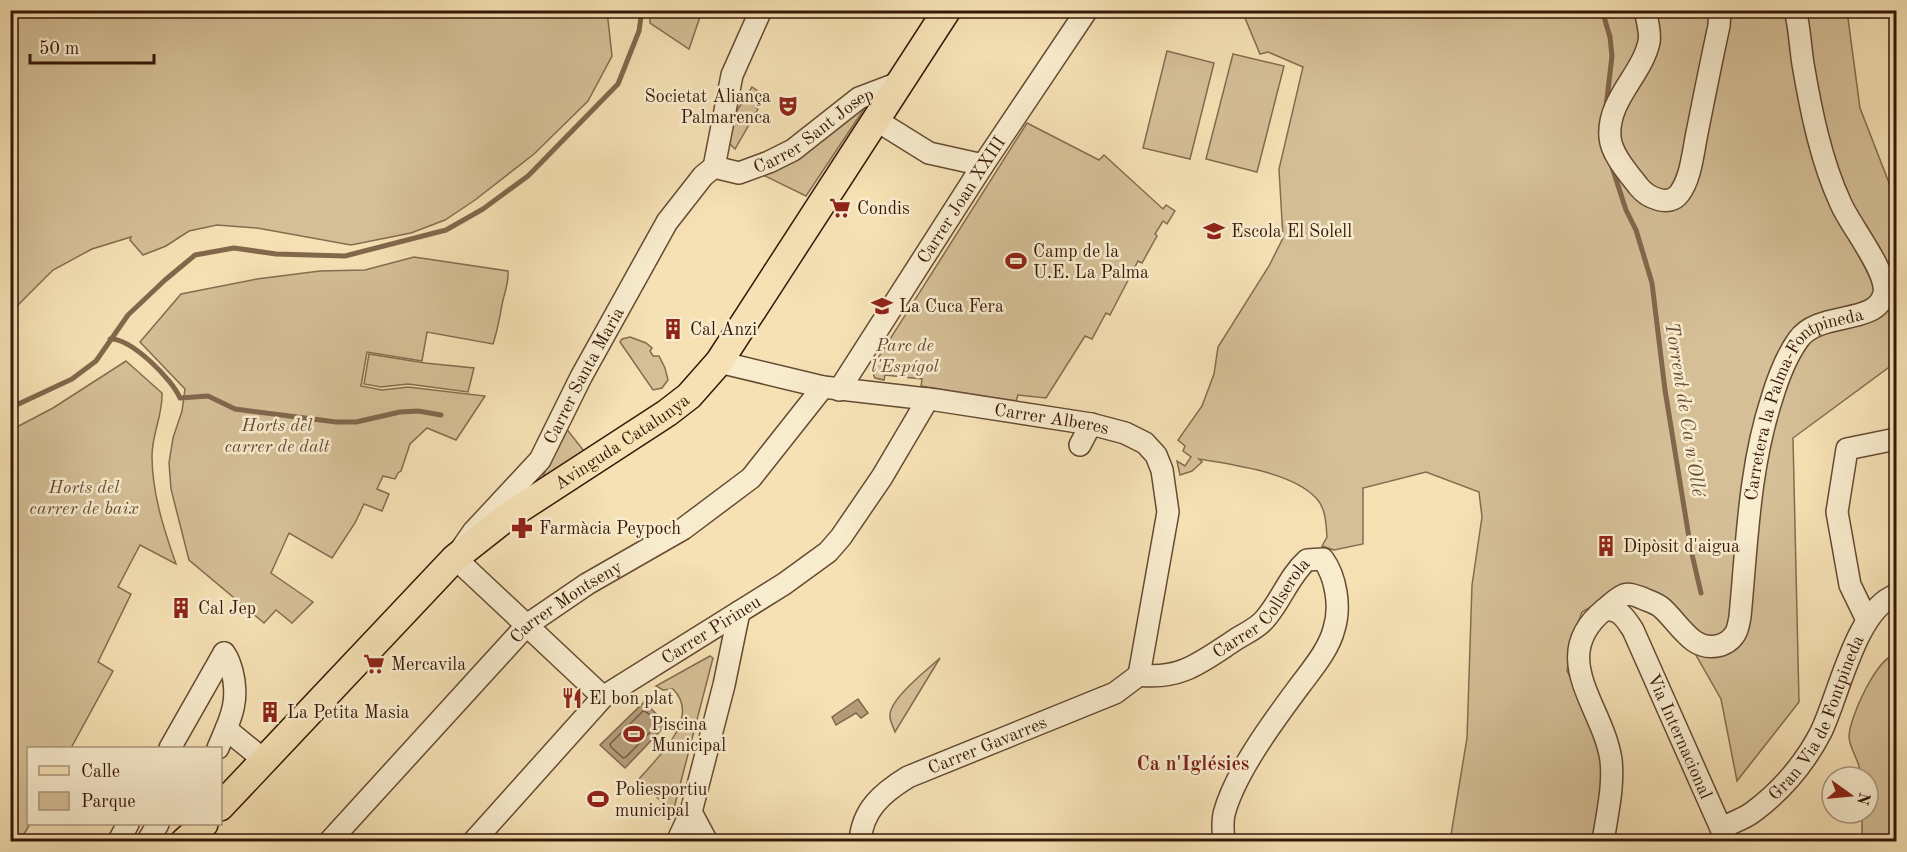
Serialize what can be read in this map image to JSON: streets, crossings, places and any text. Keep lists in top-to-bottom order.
{
  "streets": {
    "main road": ["Avinguda Catalunya"],
    "street": [
      "Carrer Sant Josep",
      "Carrer Joan XXIII",
      "Carrer Santa Maria",
      "Carretera la Palma-Fontpineda",
      "Carrer Alberes",
      "Carrer Montseny",
      "Carrer Collserola",
      "Carrer Pirineu",
      "Gran Via de Fontpineda",
      "Via Internacional",
      "Carrer Gavarres"
    ]
  },
  "crossings": [
    ["Carrer Sant Josep", "Carrer Santa Maria"],
    ["Carrer Sant Josep", "Avinguda Catalunya"],
    ["Carrer Joan XXIII", "Carrer Alberes"],
    ["Carrer Joan XXIII", "Carrer Montseny"],
    ["Carrer Santa Maria", "Avinguda Catalunya"],
    ["Carrer Alberes", "Avinguda Catalunya"],
    ["Carrer Alberes", "Carrer Montseny"],
    ["Carrer Alberes", "Carrer Collserola"],
    ["Carrer Alberes", "Carrer Pirineu"],
    ["Carrer Alberes", "Carrer Gavarres"],
    ["Carrer Collserola", "Carrer Gavarres"],
    ["Gran Via de Fontpineda", "Via Internacional"]
  ],
  "districts": ["Ca n'Iglésies"],
  "water": ["Torrent de Ca n'Ollé"],
  "parks": ["Parc de l'Espígol", "Horts del carrer de dalt", "Horts del carrer de baix"],
  "places": {
    "theatre": ["Societat Aliança Palmarenca"],
    "supermarket": ["Condis", "Mercavila"],
    "school or university": ["Escola El Solell", "La Cuca Fera"],
    "sports": ["Camp de la U.E. La Palma", "Piscina Municipal", "Poliesportiu municipal"],
    "building": [
      "Cal Anzi",
      "Dipòsit d'aigua",
      "Cal Jep",
      "La Petita Masia"
    ],
    "pharmacy": ["Farmàcia Peypoch"],
    "restaurant": ["El bon plat"]
  },
  "legend": ["Calle", "Parque"],
  "scale_bar": "50 m",
  "north": "right"
}
